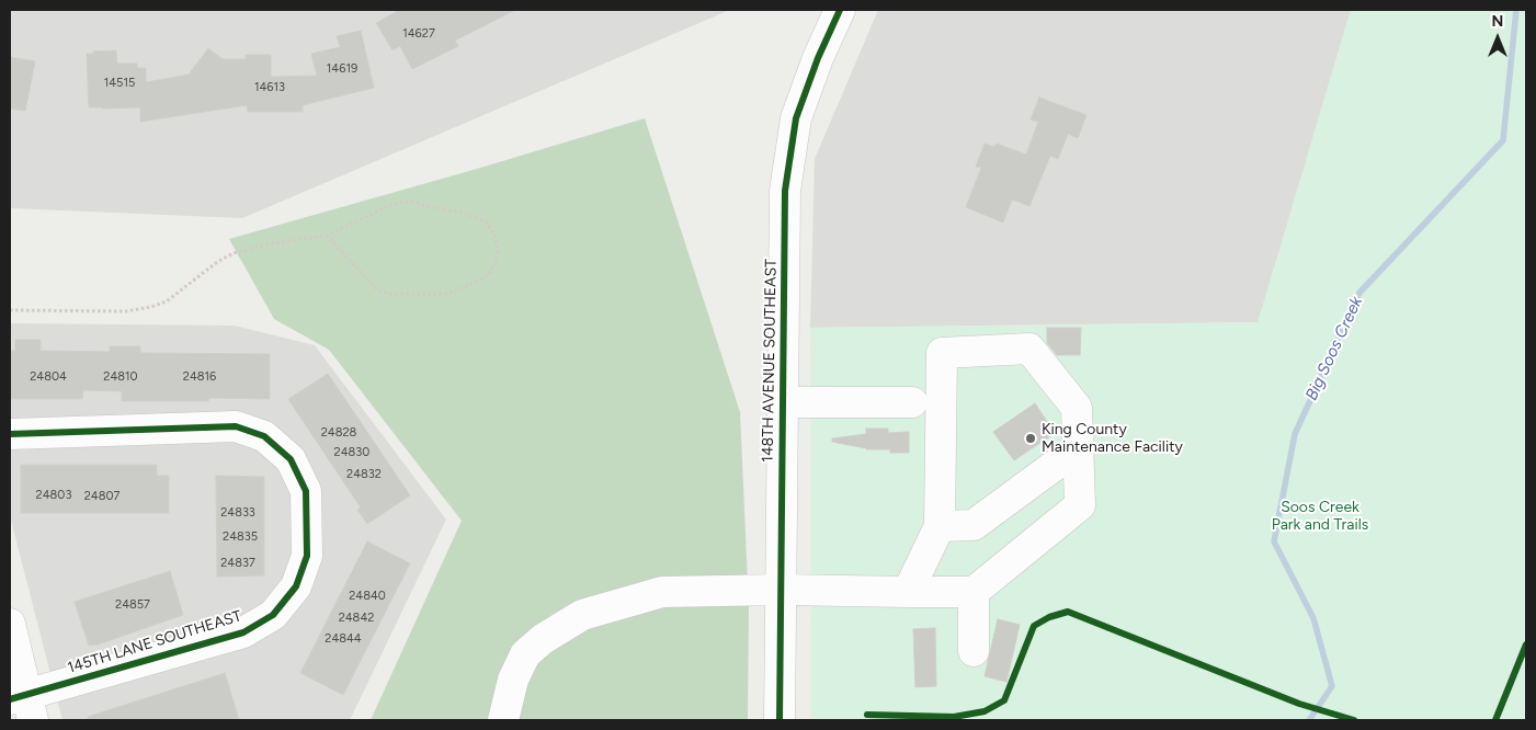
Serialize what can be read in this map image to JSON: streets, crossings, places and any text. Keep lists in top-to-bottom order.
{
  "streets": {
    "street": ["148TH AVENUE SOUTHEAST", "145TH LANE SOUTHEAST"]
  },
  "water": ["Big Soos Creek"],
  "parks": ["Soos Creek Park and Trails"],
  "places": ["King County Maintenance Facility"],
  "house_numbers": [
    "14627",
    "14619",
    "14515",
    "14613",
    "24804",
    "24810",
    "24816",
    "24828",
    "24830",
    "24832",
    "24803",
    "24807",
    "24833",
    "24835",
    "24837",
    "24840",
    "24857",
    "24842",
    "24844"
  ],
  "north": "top"
}
